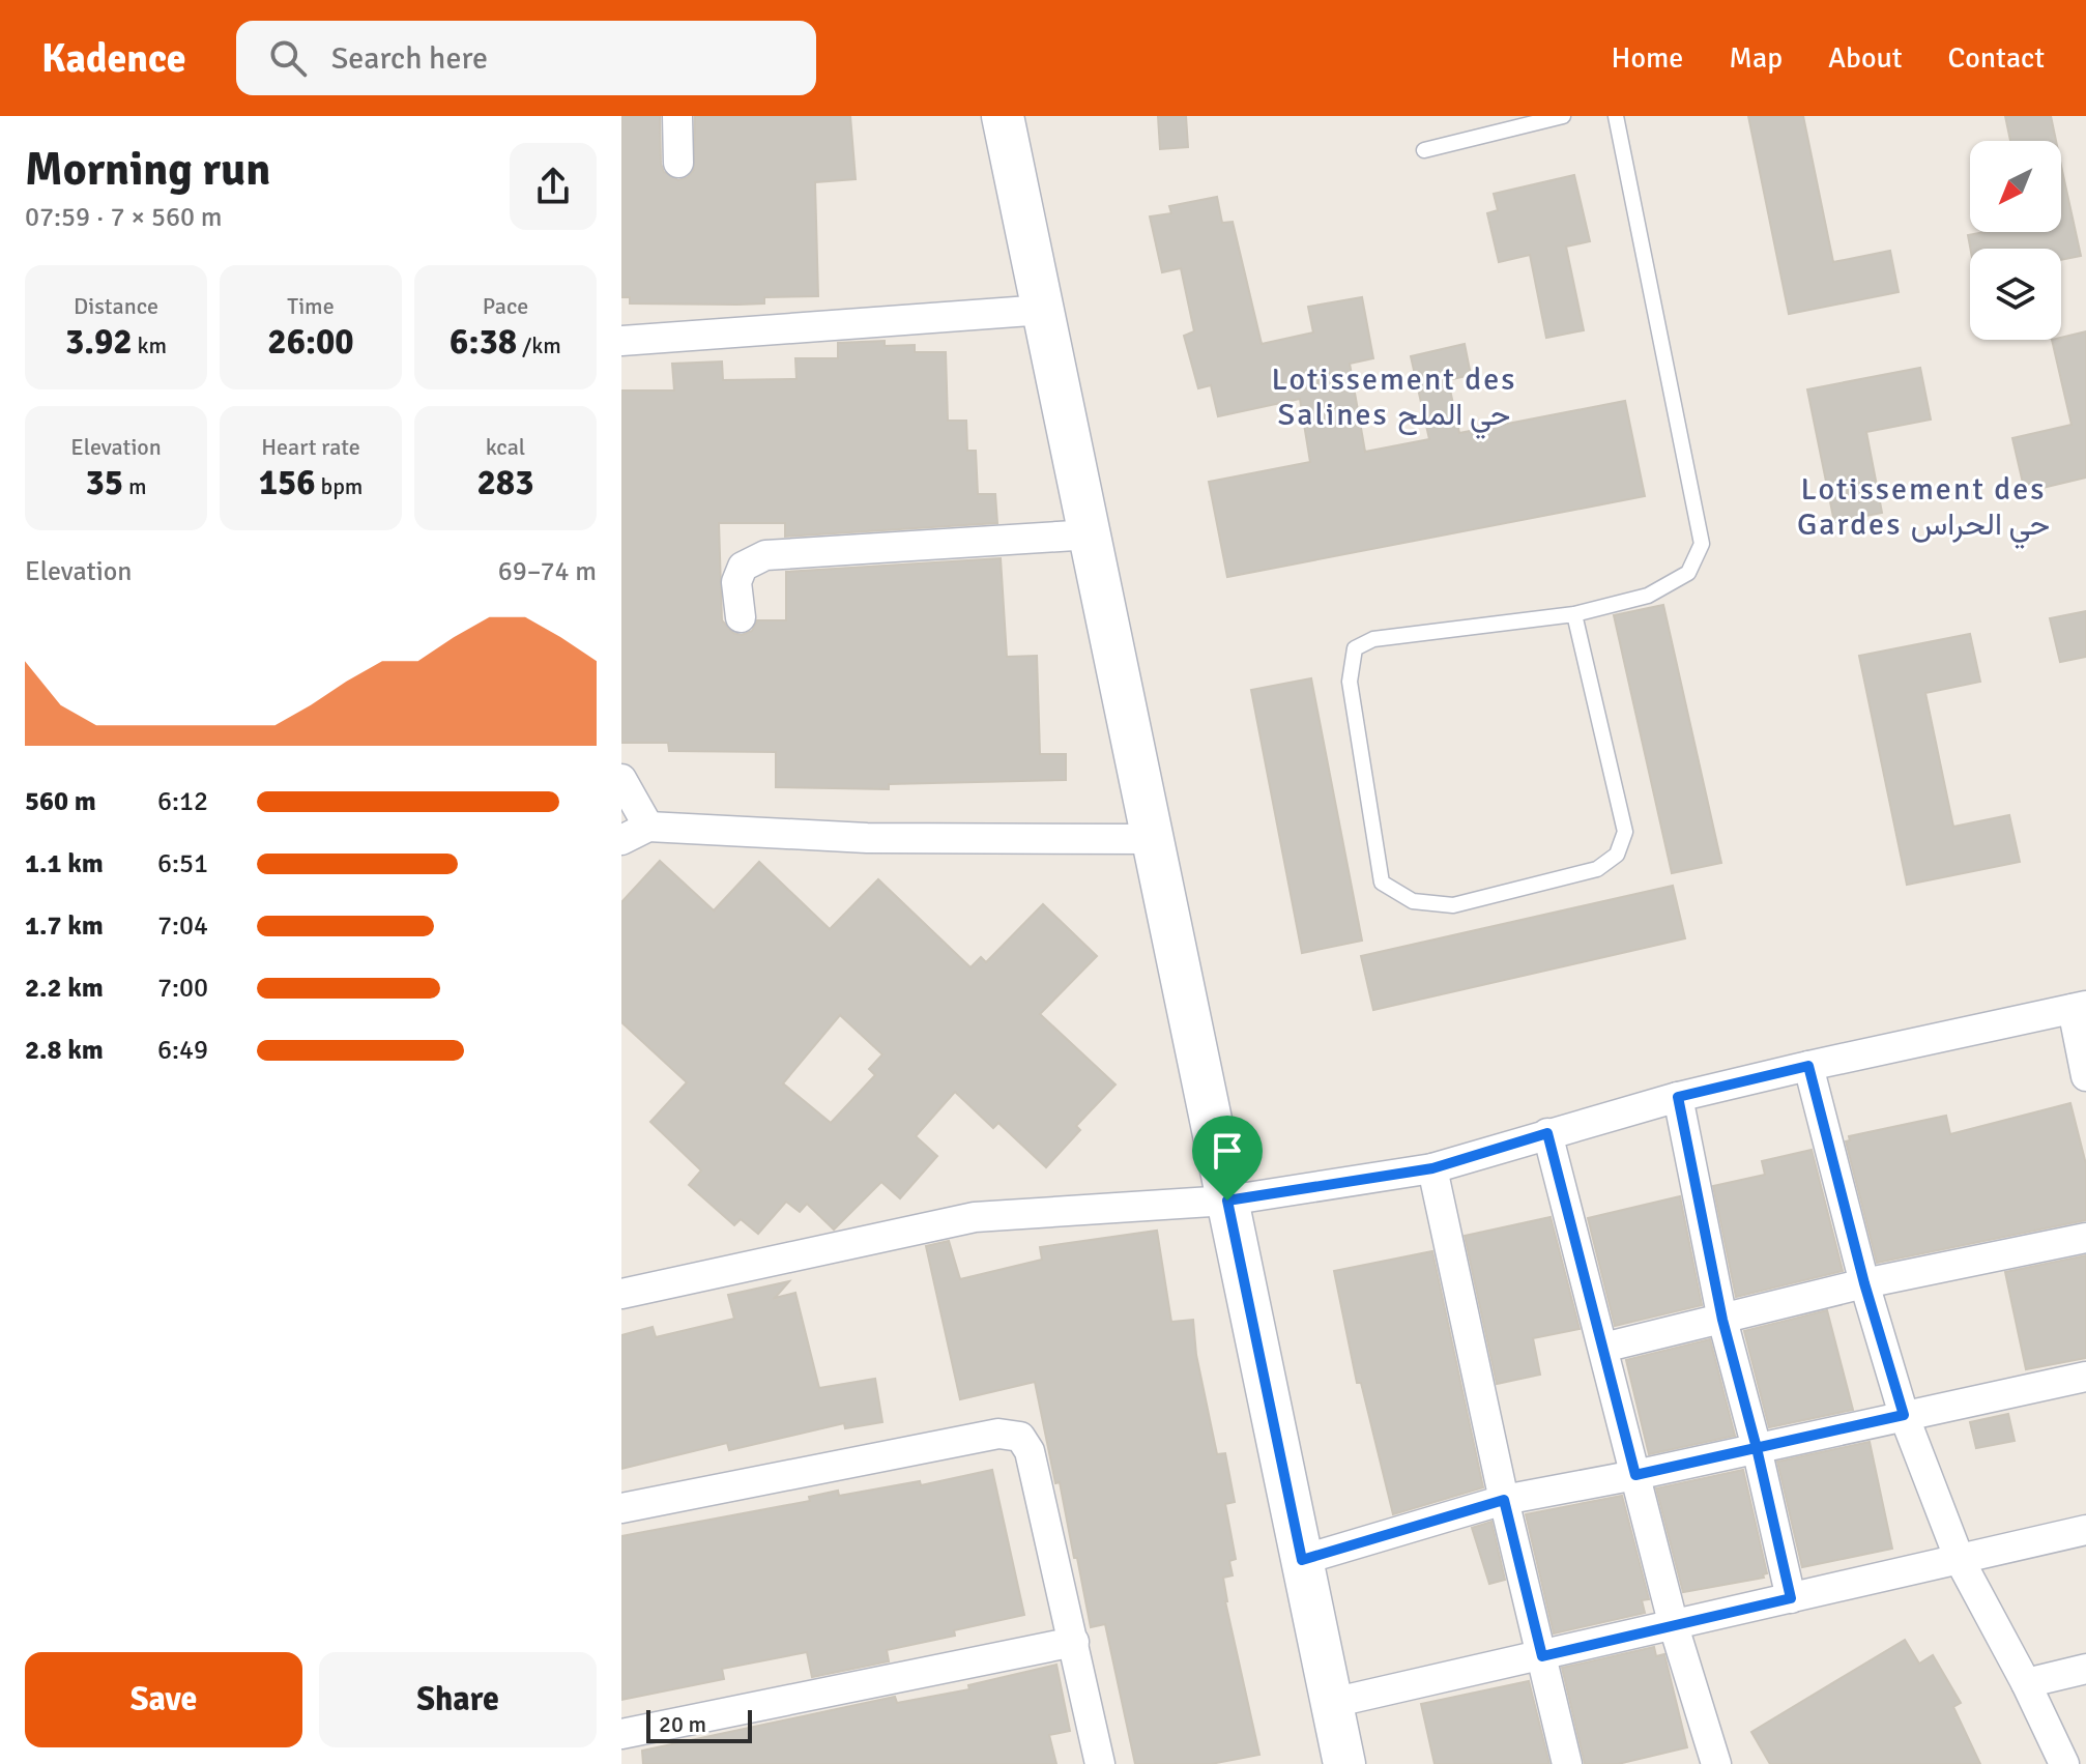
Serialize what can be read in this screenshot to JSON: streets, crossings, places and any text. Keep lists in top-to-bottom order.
{
  "districts": ["Lotissement des Salines حي الملح", "Lotissement des Gardes حي الحراس"],
  "scale_bar": "20 m",
  "north": "bottom left",
  "page": {
    "header": "Kadence",
    "search": "Search here",
    "nav": [
      "Home",
      "Map",
      "About",
      "Contact"
    ],
    "heading": ["Morning run", "07:59 · 7 × 560 m"],
    "stats": [
      ["Distance", "3.92 km"],
      ["Time", "26:00"],
      ["Pace", "6:38 /km"],
      ["Elevation", "35 m"],
      ["Heart rate", "156 bpm"],
      ["kcal", "283"]
    ],
    "chart": ["Elevation", "69–74 m"],
    "list": [
      {
        "name": "560 m",
        "note": "6:12"
      },
      {
        "name": "1.1 km",
        "note": "6:51"
      },
      {
        "name": "1.7 km",
        "note": "7:04"
      },
      {
        "name": "2.2 km",
        "note": "7:00"
      },
      {
        "name": "2.8 km",
        "note": "6:49"
      }
    ],
    "buttons": ["Save", "Share"],
    "scale": "20 m"
  }
}
